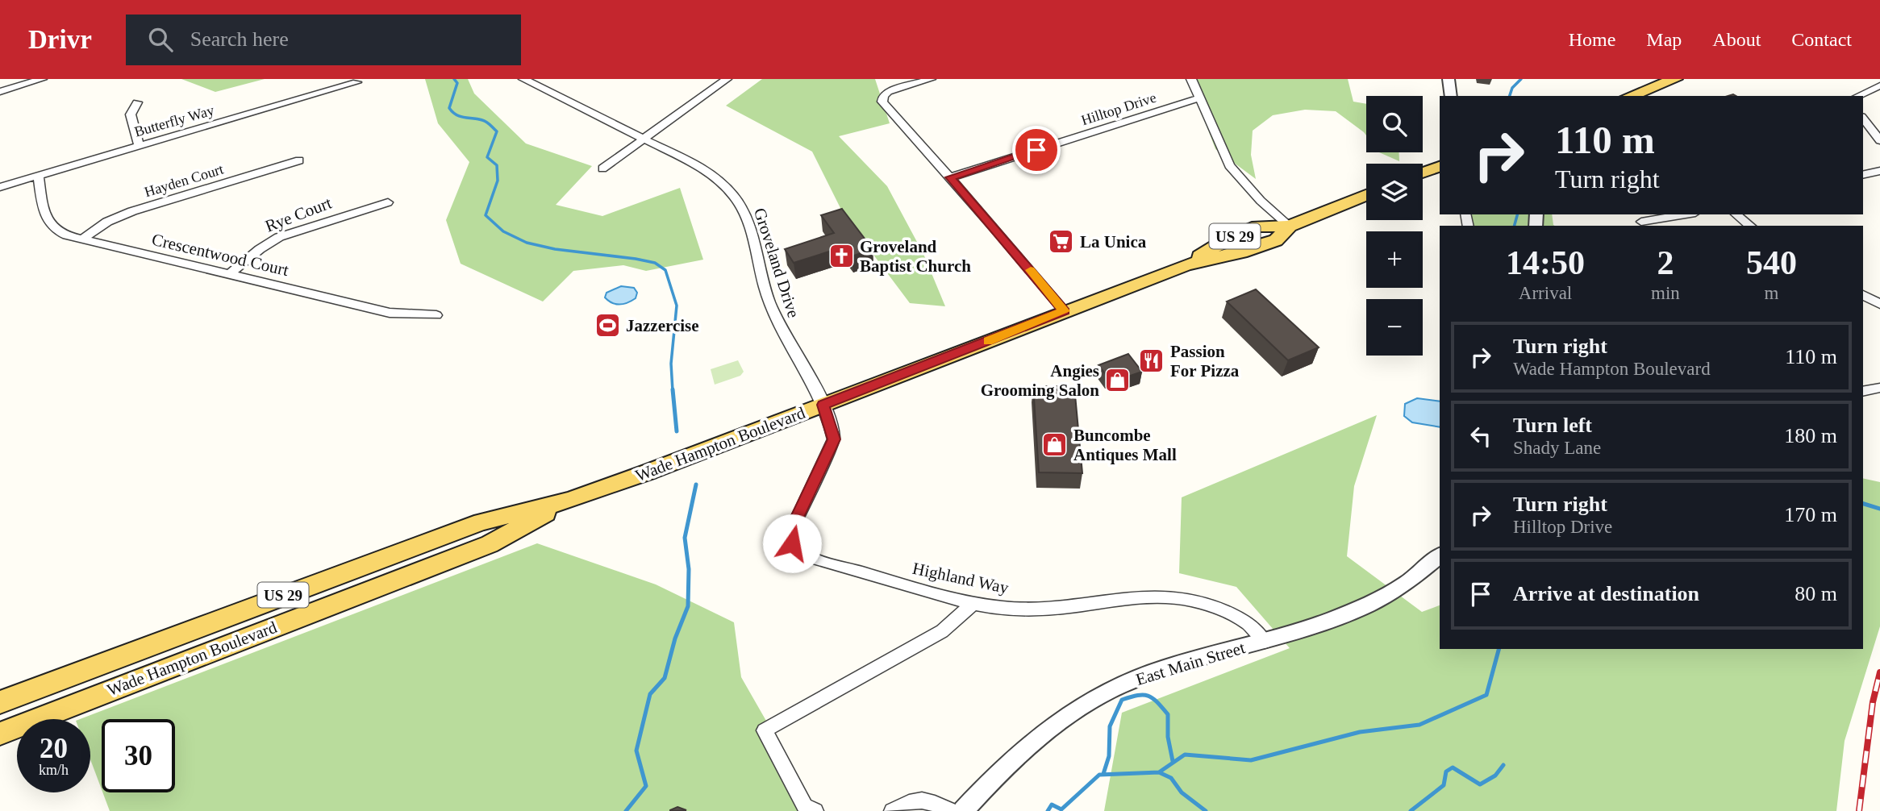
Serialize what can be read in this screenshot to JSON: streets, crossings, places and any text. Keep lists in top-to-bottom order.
{
  "streets": {
    "main road": ["US 29", "Wade Hampton Boulevard"],
    "street": [
      "Hilltop Drive",
      "Butterfly Way",
      "Hayden Court",
      "Rye Court",
      "Crescentwood Court",
      "Groveland Drive",
      "Highland Way",
      "East Main Street"
    ]
  },
  "crossings": [
    ["Butterfly Way", "Crescentwood Court"],
    ["Hayden Court", "Crescentwood Court"],
    ["Rye Court", "Crescentwood Court"],
    ["Groveland Drive", "Wade Hampton Boulevard"],
    ["Groveland Drive", "Highland Way"],
    ["Wade Hampton Boulevard", "Highland Way"],
    ["Highland Way", "East Main Street"]
  ],
  "places": {
    "supermarket": ["La Unica"],
    "church": ["Groveland Baptist Church"],
    "sports": ["Jazzercise"],
    "restaurant": ["Passion For Pizza"],
    "shop": ["Angies Grooming Salon", "Buncombe Antiques Mall"]
  },
  "page": {
    "header": "Drivr",
    "search": "Search here",
    "nav": [
      "Home",
      "Map",
      "About",
      "Contact"
    ],
    "map_buttons": ["+", "−"],
    "turn": ["110 m", "Turn right"],
    "eta": [
      "14:50",
      "Arrival",
      "2",
      "min",
      "540",
      "m"
    ],
    "list": [
      {
        "name": "Turn right",
        "note": "Wade Hampton Boulevard",
        "value": "110 m"
      },
      {
        "name": "Turn left",
        "note": "Shady Lane",
        "value": "180 m"
      },
      {
        "name": "Turn right",
        "note": "Hilltop Drive",
        "value": "170 m"
      },
      {
        "name": "Arrive at destination",
        "value": "80 m"
      }
    ],
    "speed": "20 km/h",
    "limit": "30"
  }
}
